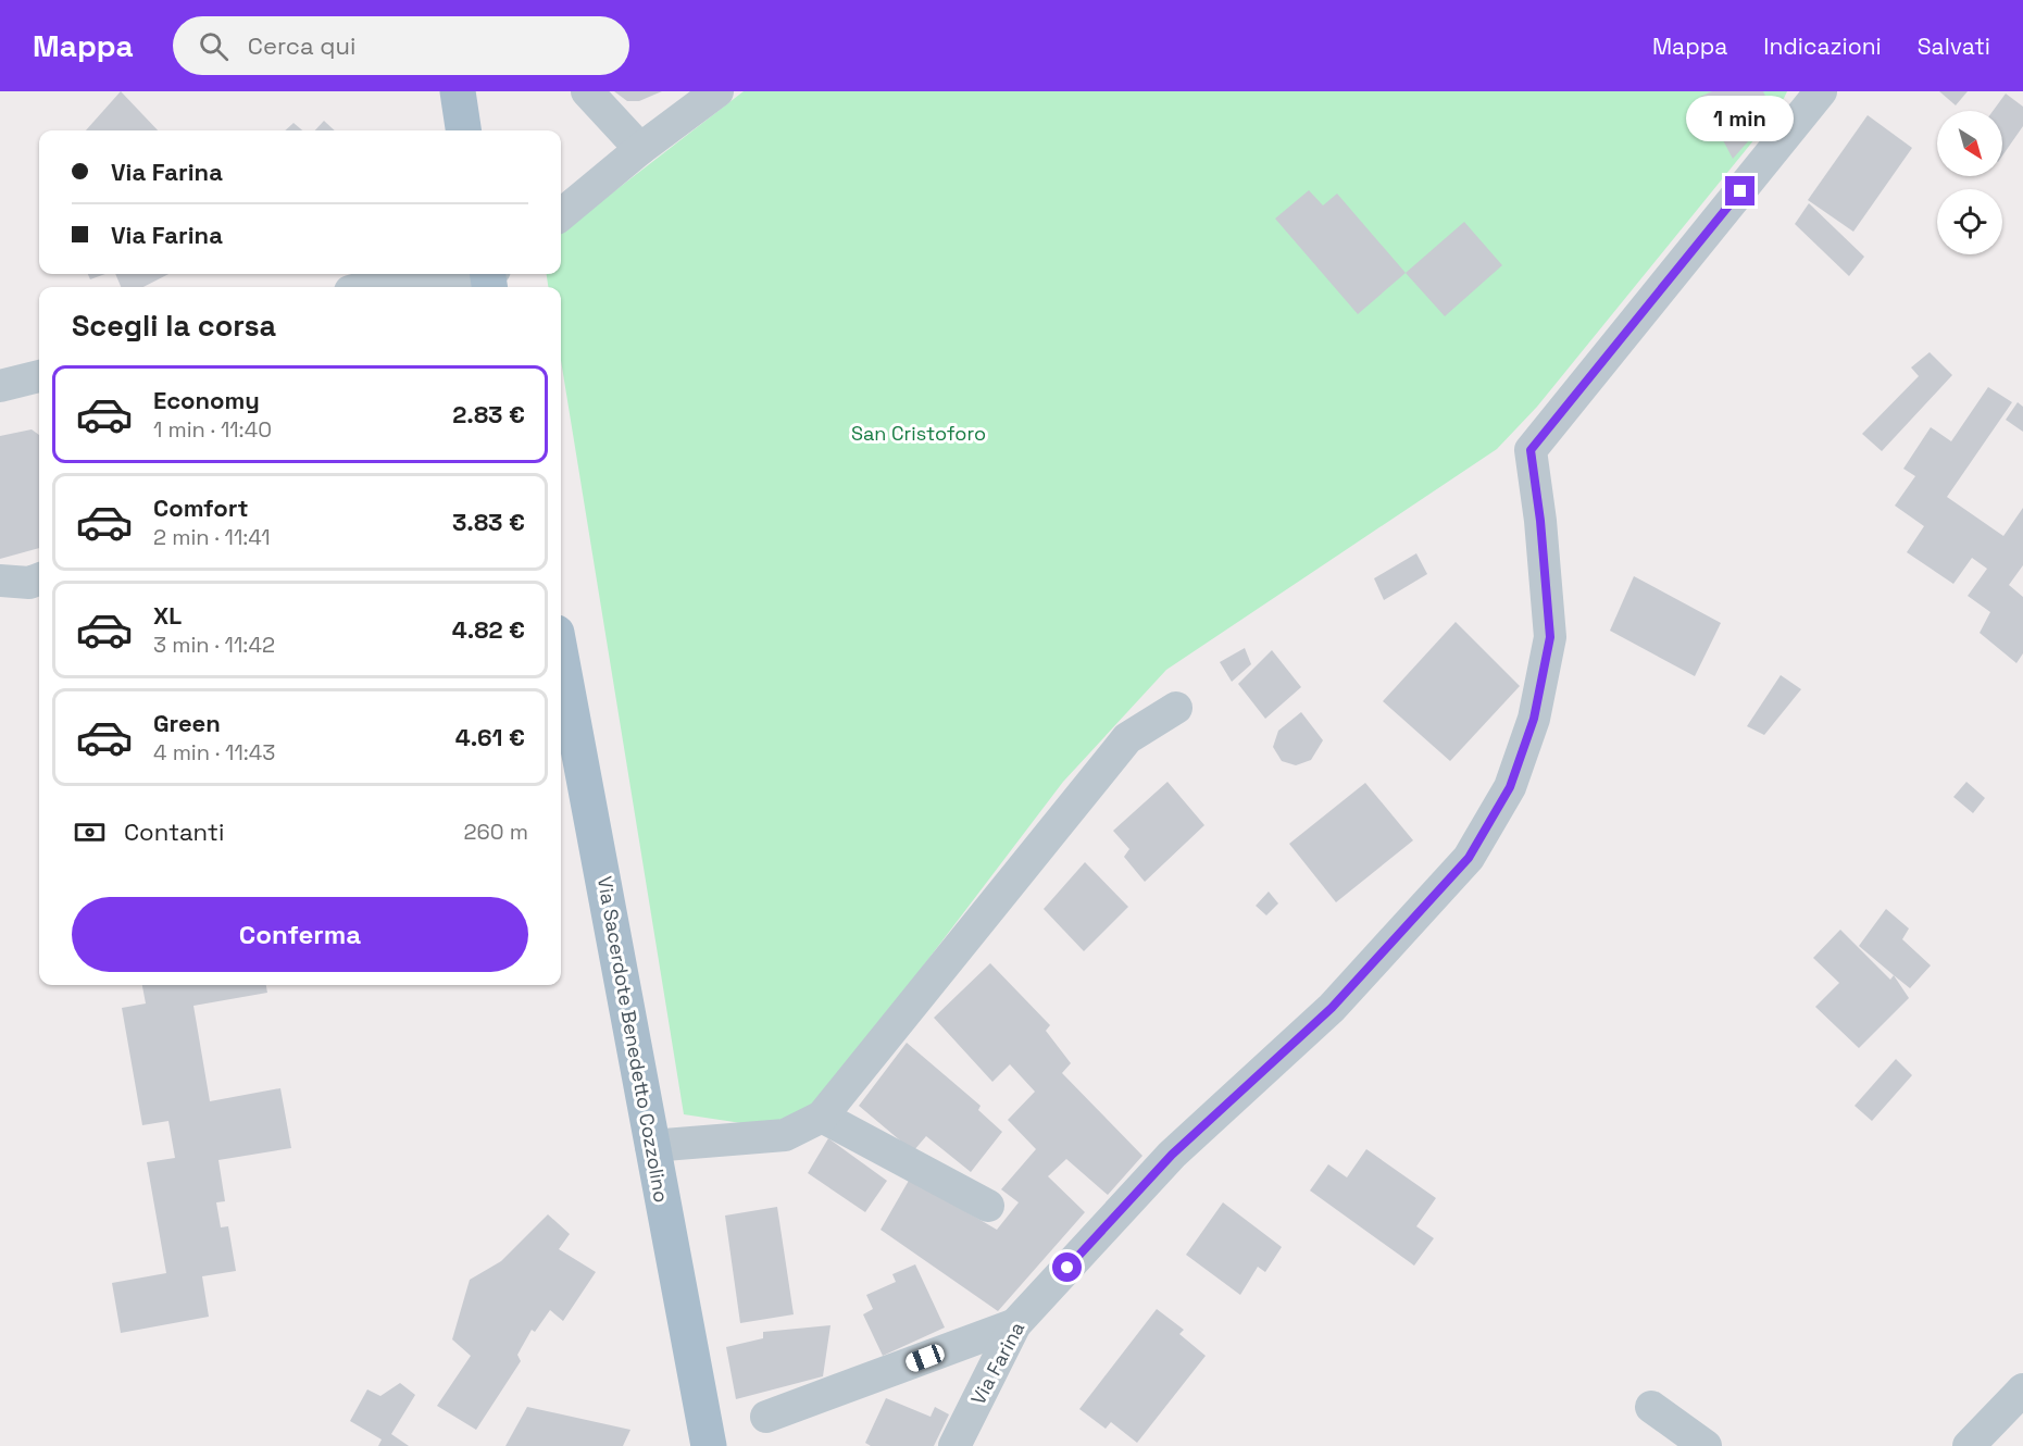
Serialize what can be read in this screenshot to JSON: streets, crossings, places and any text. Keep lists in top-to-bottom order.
{
  "streets": {
    "main road": ["Via Sacerdote Benedetto Cozzolino"],
    "street": ["Via Farina"]
  },
  "parks": ["San Cristoforo"],
  "north": "bottom right",
  "page": {
    "header": "Mappa",
    "search": "Cerca qui",
    "nav": ["Mappa", "Indicazioni", "Salvati"],
    "bubble": "1 min",
    "banner": ["Via Farina", "Via Farina"],
    "heading": "Scegli la corsa",
    "list": [
      {
        "name": "Economy",
        "note": "1 min · 11:40",
        "value": "2.83 €"
      },
      {
        "name": "Comfort",
        "note": "2 min · 11:41",
        "value": "3.83 €"
      },
      {
        "name": "XL",
        "note": "3 min · 11:42",
        "value": "4.82 €"
      },
      {
        "name": "Green",
        "note": "4 min · 11:43",
        "value": "4.61 €"
      }
    ],
    "pay": ["Contanti", "260 m"],
    "buttons": "Conferma"
  }
}
